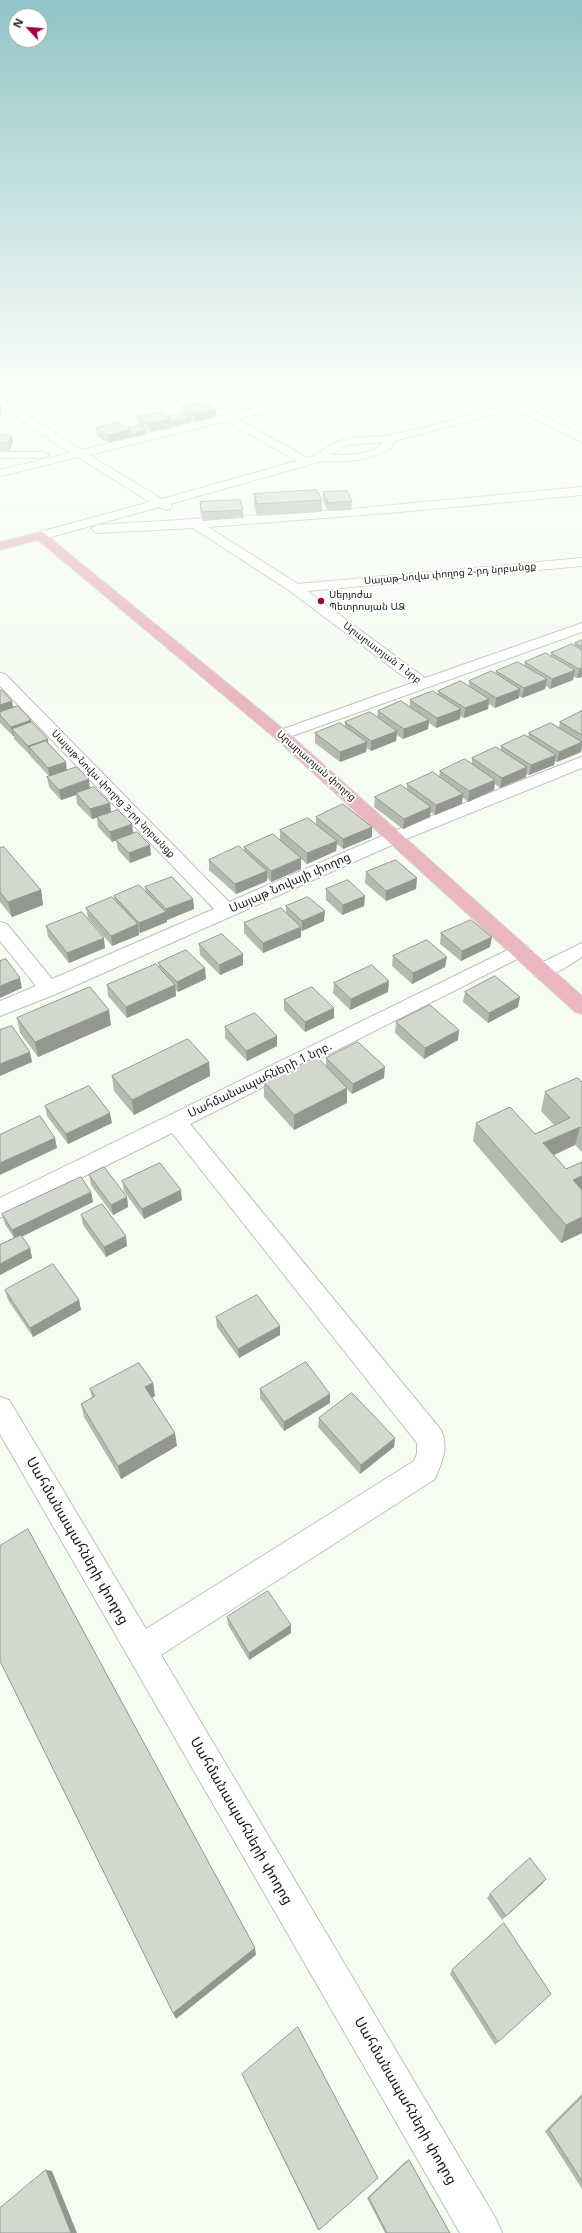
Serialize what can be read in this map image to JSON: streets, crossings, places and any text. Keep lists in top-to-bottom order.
{
  "streets": {
    "main road": ["Արարատյան փողոց"],
    "street": [
      "Սայաթ-Նովա փողոց 2-րդ նրբանցք",
      "Արարատյան 1 նրբ",
      "Սայաթ-Նովա փողոց 3-րդ նրբանցք",
      "Սայաթ Նովայի փողոց",
      "Սահմանապահների 1 նրբ.",
      "Սահմանապահների փողոց"
    ]
  },
  "crossings": [
    ["Սայաթ-Նովա փողոց 2-րդ նրբանցք", "Արարատյան 1 նրբ"],
    ["Արարատյան փողոց", "Սայաթ Նովայի փողոց"],
    ["Արարատյան փողոց", "Սահմանապահների 1 նրբ."],
    ["Սայաթ-Նովա փողոց 3-րդ նրբանցք", "Սայաթ Նովայի փողոց"]
  ],
  "places": ["Սերյոժա Պետրոսյան ԱՁ"],
  "north": "top left"
}
